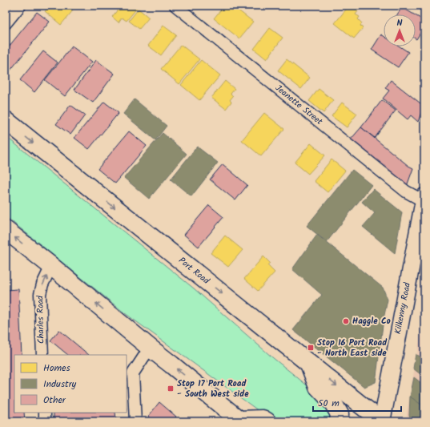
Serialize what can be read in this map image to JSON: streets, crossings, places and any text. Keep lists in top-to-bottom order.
{
  "streets": {
    "highway": ["Port Road"],
    "main road": ["Kilkenny Road"],
    "street": ["Jeanette Street", "Charles Road"]
  },
  "crossings": [
    ["Jeanette Street", "Kilkenny Road"],
    ["Port Road", "Kilkenny Road"]
  ],
  "one_way": ["Charles Road"],
  "places": {
    "other": ["Haggle Co"],
    "transit": ["Stop 16 Port Road - North East side", "Stop 17 Port Road - South West side"]
  },
  "legend": ["Homes", "Industry", "Other"],
  "scale_bar": "50 m",
  "north": "top"
}
